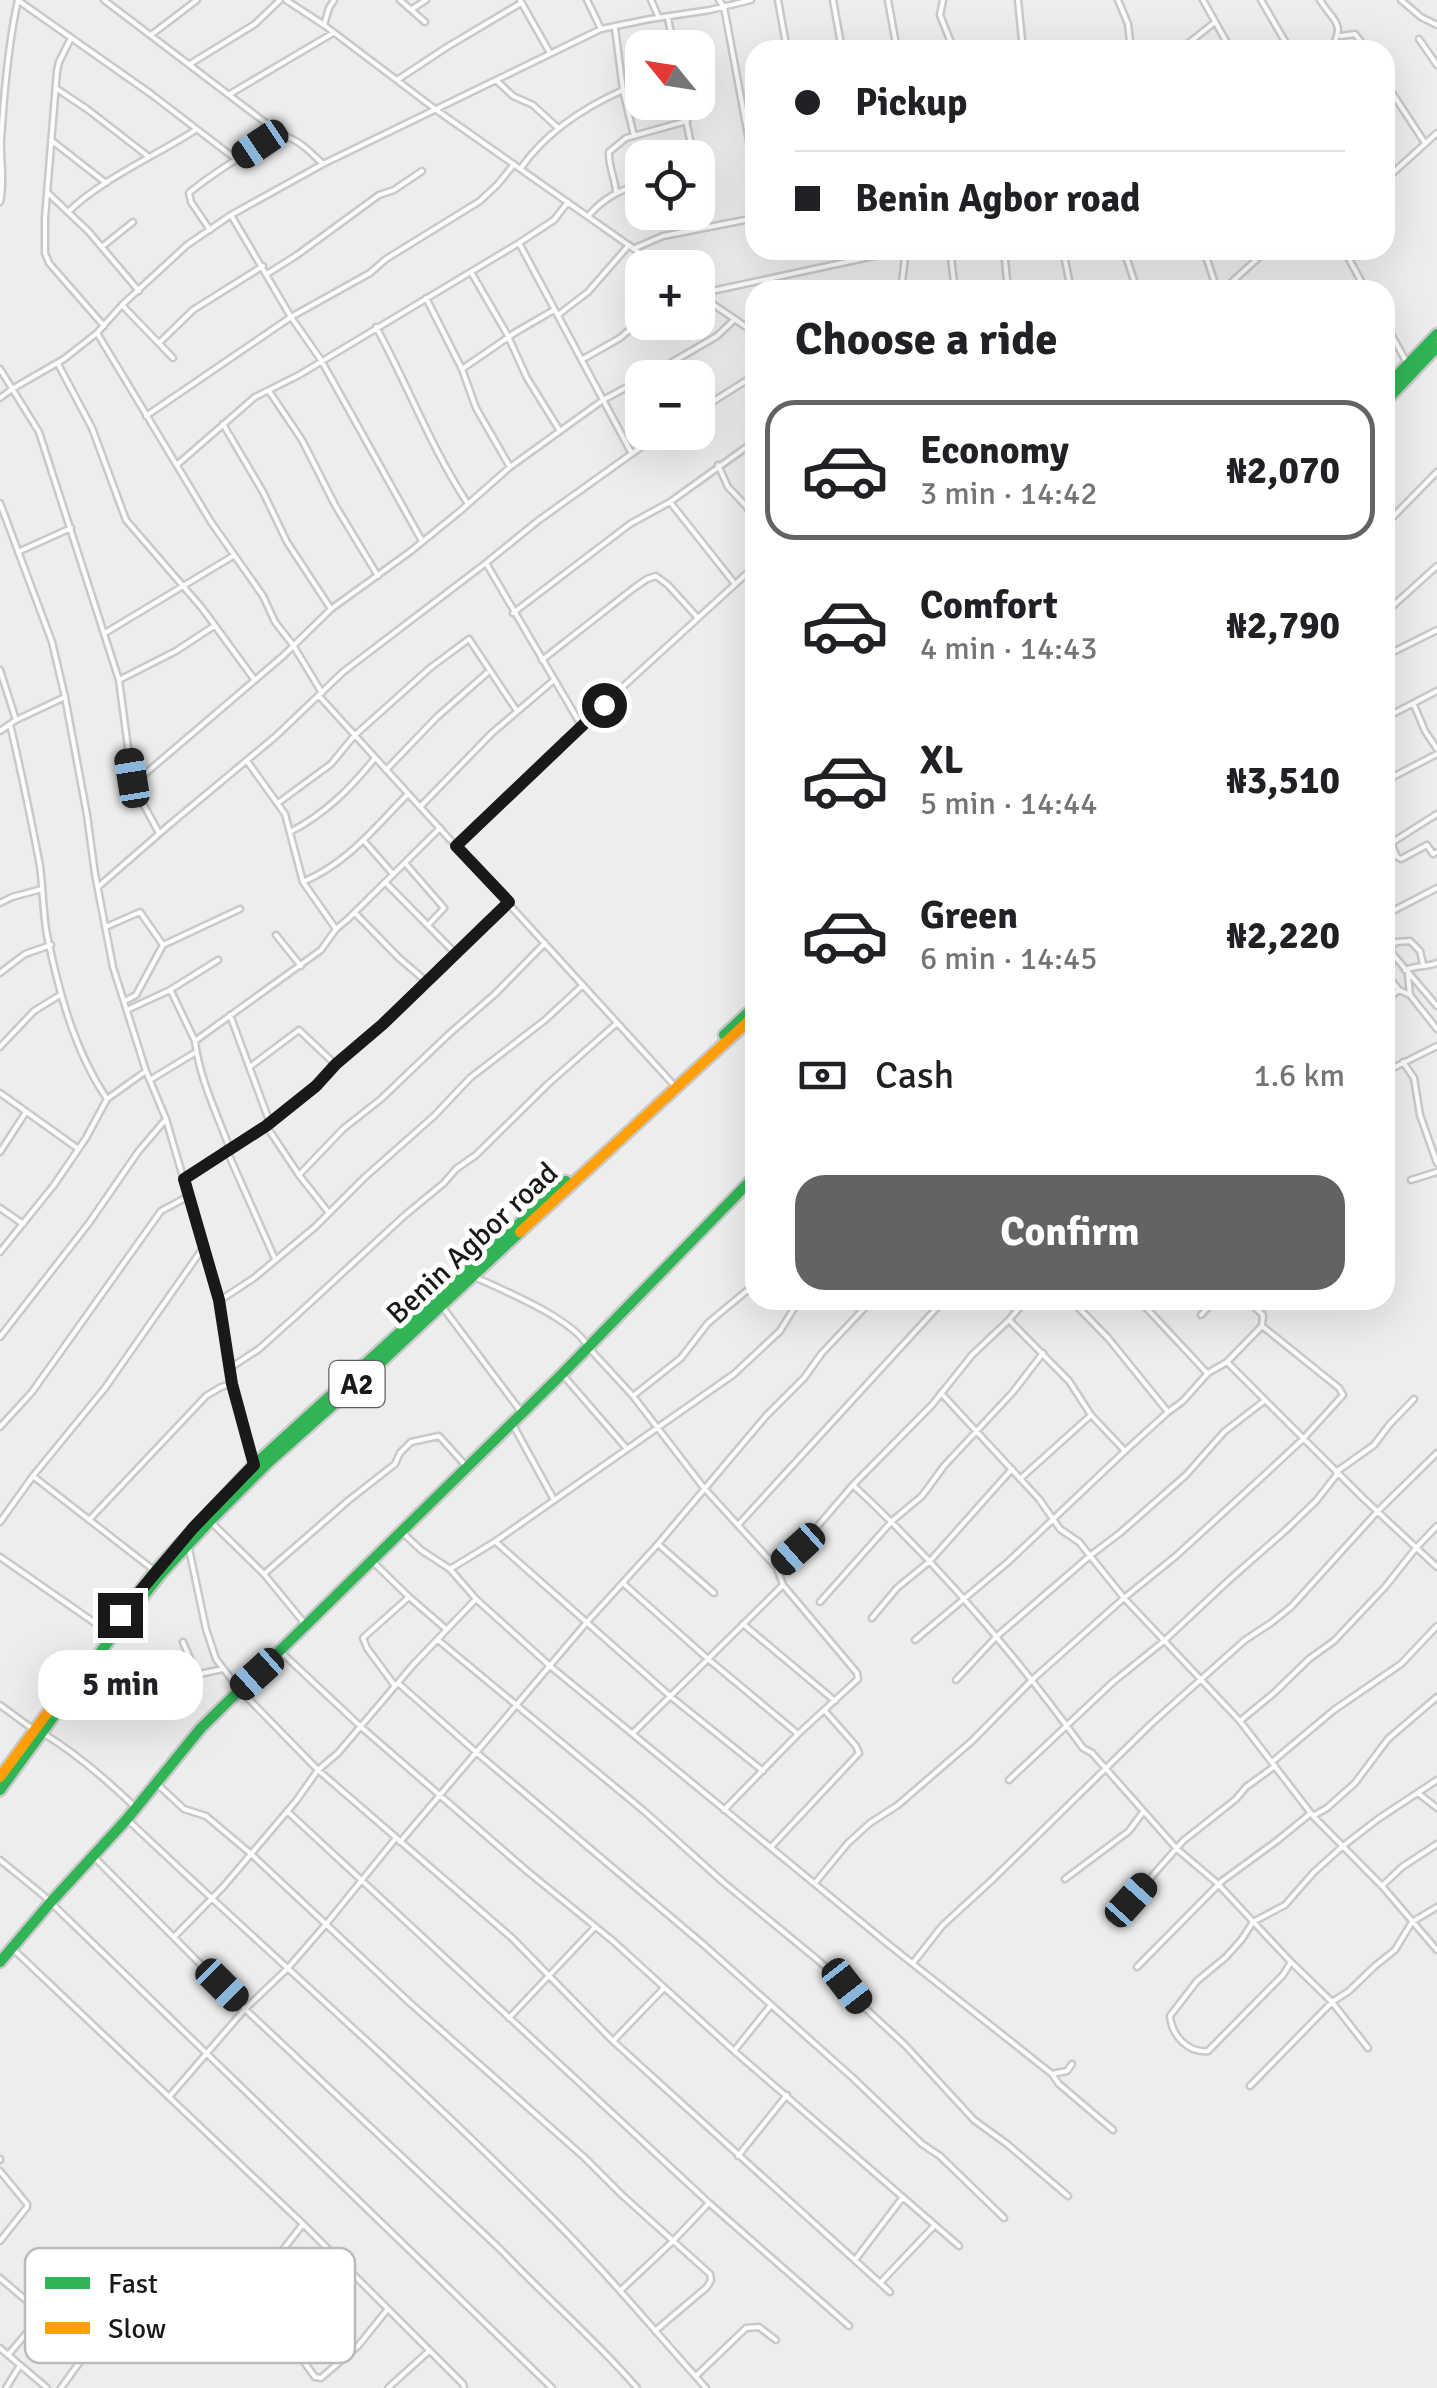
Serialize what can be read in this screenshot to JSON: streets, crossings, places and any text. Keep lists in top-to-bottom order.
{
  "streets": {
    "main road": ["Benin Agbor road", "A2"]
  },
  "legend": ["Fast", "Slow"],
  "north": "top left",
  "page": {
    "map_buttons": ["+", "−"],
    "banner": ["Pickup", "Benin Agbor road"],
    "heading": "Choose a ride",
    "list": [
      {
        "name": "Economy",
        "note": "3 min · 14:42",
        "value": "₦2,070"
      },
      {
        "name": "Comfort",
        "note": "4 min · 14:43",
        "value": "₦2,790"
      },
      {
        "name": "XL",
        "note": "5 min · 14:44",
        "value": "₦3,510"
      },
      {
        "name": "Green",
        "note": "6 min · 14:45",
        "value": "₦2,220"
      }
    ],
    "pay": ["Cash", "1.6 km"],
    "buttons": "Confirm",
    "bubble": "5 min"
  }
}
